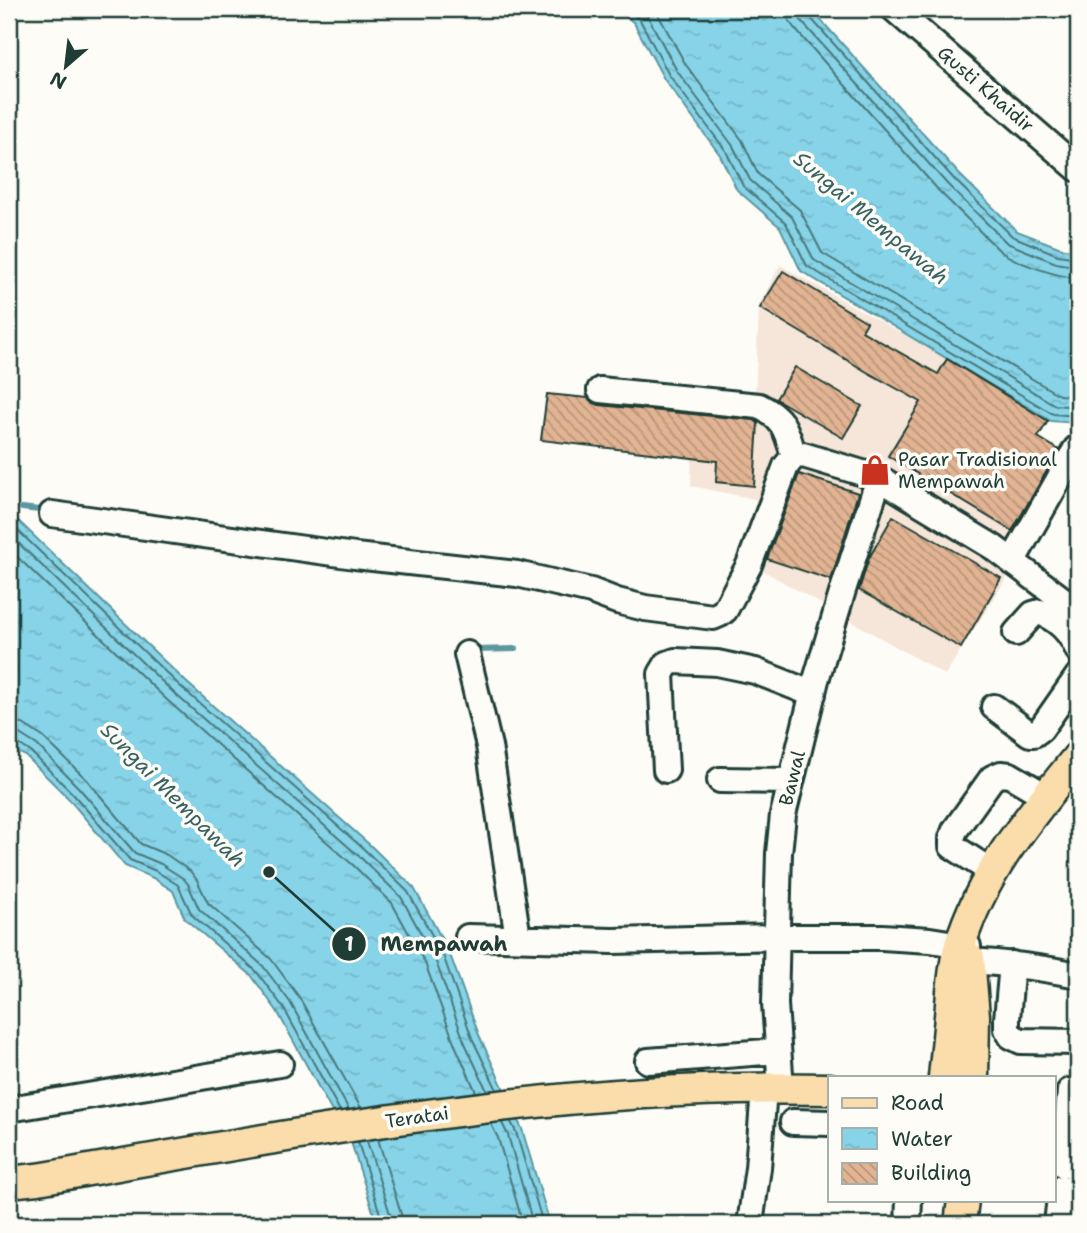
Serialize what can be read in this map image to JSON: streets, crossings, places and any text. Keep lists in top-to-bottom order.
{
  "streets": {
    "main road": ["Teratai"],
    "street": ["Gusti Khaidir", "Bawal"]
  },
  "crossings": [
    ["Bawal", "Teratai"]
  ],
  "water": ["Sungai Mempawah"],
  "places": {
    "shop": ["Pasar Tradisional Mempawah"],
    "other": ["Mempawah"]
  },
  "legend": ["Road", "Water", "Building"],
  "north": "bottom left"
}
